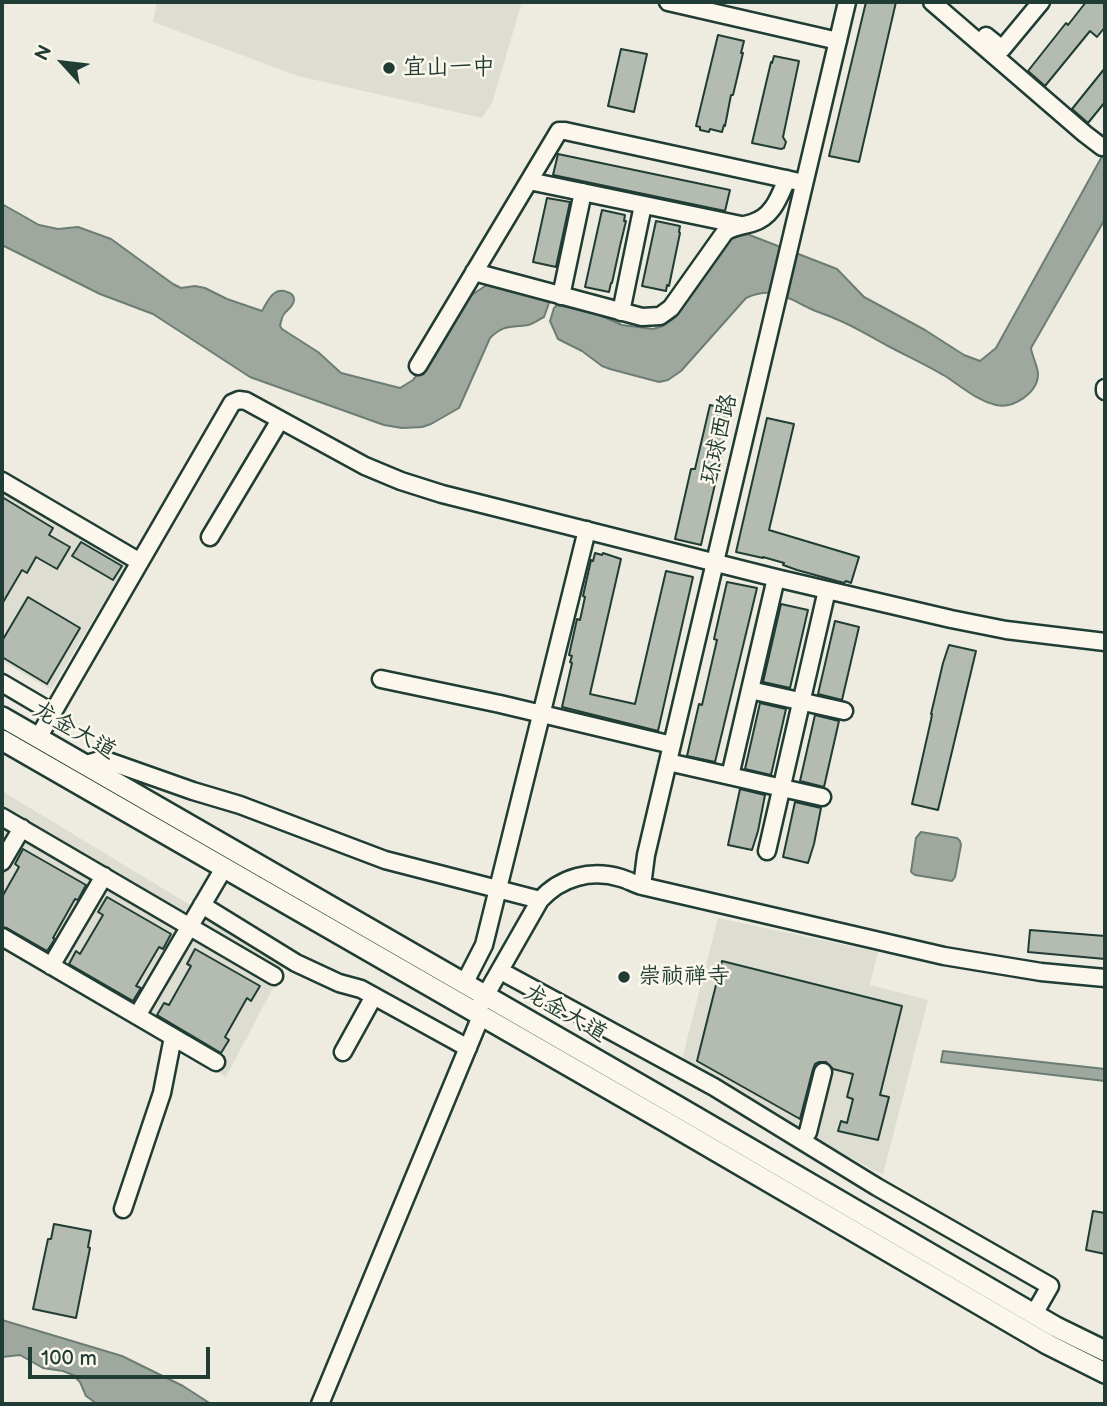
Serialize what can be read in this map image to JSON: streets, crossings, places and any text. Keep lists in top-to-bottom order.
{
  "streets": {
    "main road": ["龙金大道"],
    "street": ["环球西路"]
  },
  "places": ["宜山一中", "崇祯禅寺"],
  "scale_bar": "100 m",
  "north": "top left"
}
